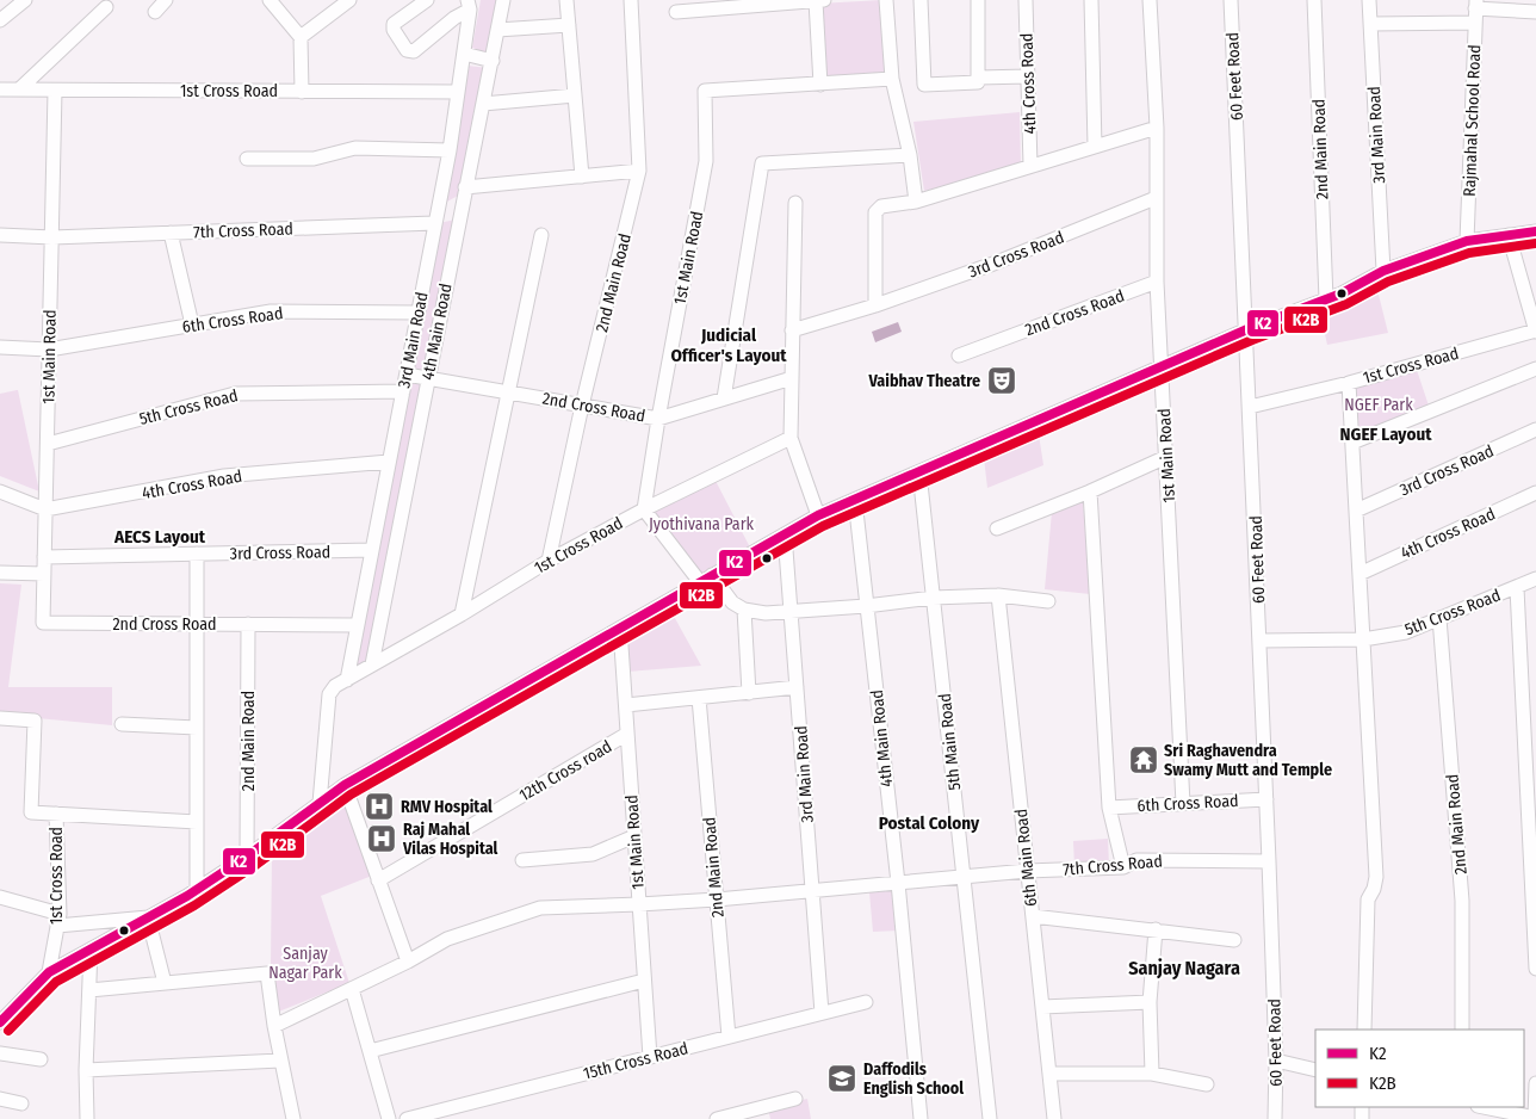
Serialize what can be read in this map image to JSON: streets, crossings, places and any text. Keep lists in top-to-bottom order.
{
  "streets": {
    "street": [
      "60 Feet Road",
      "4th Cross Road",
      "1st Cross Road",
      "Rajmahal School Road",
      "3rd Main Road",
      "2nd Main Road",
      "7th Cross Road",
      "3rd Cross Road",
      "1st Main Road",
      "2nd Cross Road",
      "6th Cross Road",
      "4th Main Road",
      "5th Cross Road",
      "5th Main Road",
      "12th Cross road",
      "6th Main Road",
      "15th Cross Road"
    ]
  },
  "crossings": [
    ["60 Feet Road", "1st Cross Road"],
    ["60 Feet Road", "7th Cross Road"],
    ["60 Feet Road", "6th Cross Road"],
    ["60 Feet Road", "5th Cross Road"],
    ["4th Cross Road", "3rd Main Road"],
    ["4th Cross Road", "1st Main Road"],
    ["1st Cross Road", "3rd Main Road"],
    ["1st Cross Road", "2nd Main Road"],
    ["1st Cross Road", "1st Main Road"],
    ["1st Cross Road", "4th Main Road"],
    ["3rd Main Road", "7th Cross Road"],
    ["3rd Main Road", "3rd Cross Road"],
    ["3rd Main Road", "2nd Cross Road"],
    ["3rd Main Road", "6th Cross Road"],
    ["3rd Main Road", "5th Cross Road"],
    ["3rd Main Road", "15th Cross Road"],
    ["2nd Main Road", "7th Cross Road"],
    ["2nd Main Road", "2nd Cross Road"],
    ["2nd Main Road", "5th Cross Road"],
    ["2nd Main Road", "15th Cross Road"],
    ["7th Cross Road", "1st Main Road"],
    ["7th Cross Road", "4th Main Road"],
    ["7th Cross Road", "5th Main Road"],
    ["7th Cross Road", "6th Main Road"],
    ["3rd Cross Road", "1st Main Road"],
    ["1st Main Road", "2nd Cross Road"],
    ["1st Main Road", "6th Cross Road"],
    ["1st Main Road", "5th Cross Road"],
    ["1st Main Road", "12th Cross road"],
    ["1st Main Road", "15th Cross Road"],
    ["2nd Cross Road", "4th Main Road"]
  ],
  "districts": [
    "Judicial Officer's Layout",
    "NGEF Layout",
    "AECS Layout",
    "Postal Colony",
    "Sanjay Nagara"
  ],
  "parks": ["NGEF Park", "Jyothivana Park", "Sanjay Nagar Park"],
  "places": {
    "theatre": ["Vaibhav Theatre"],
    "temple": ["Sri Raghavendra Swamy Mutt and Temple"],
    "hospital": ["RMV Hospital", "Raj Mahal Vilas Hospital"],
    "school or university": ["Daffodils English School"]
  },
  "lines": ["transit line K2", "transit line K2B"],
  "legend": ["K2", "K2B"]
}
